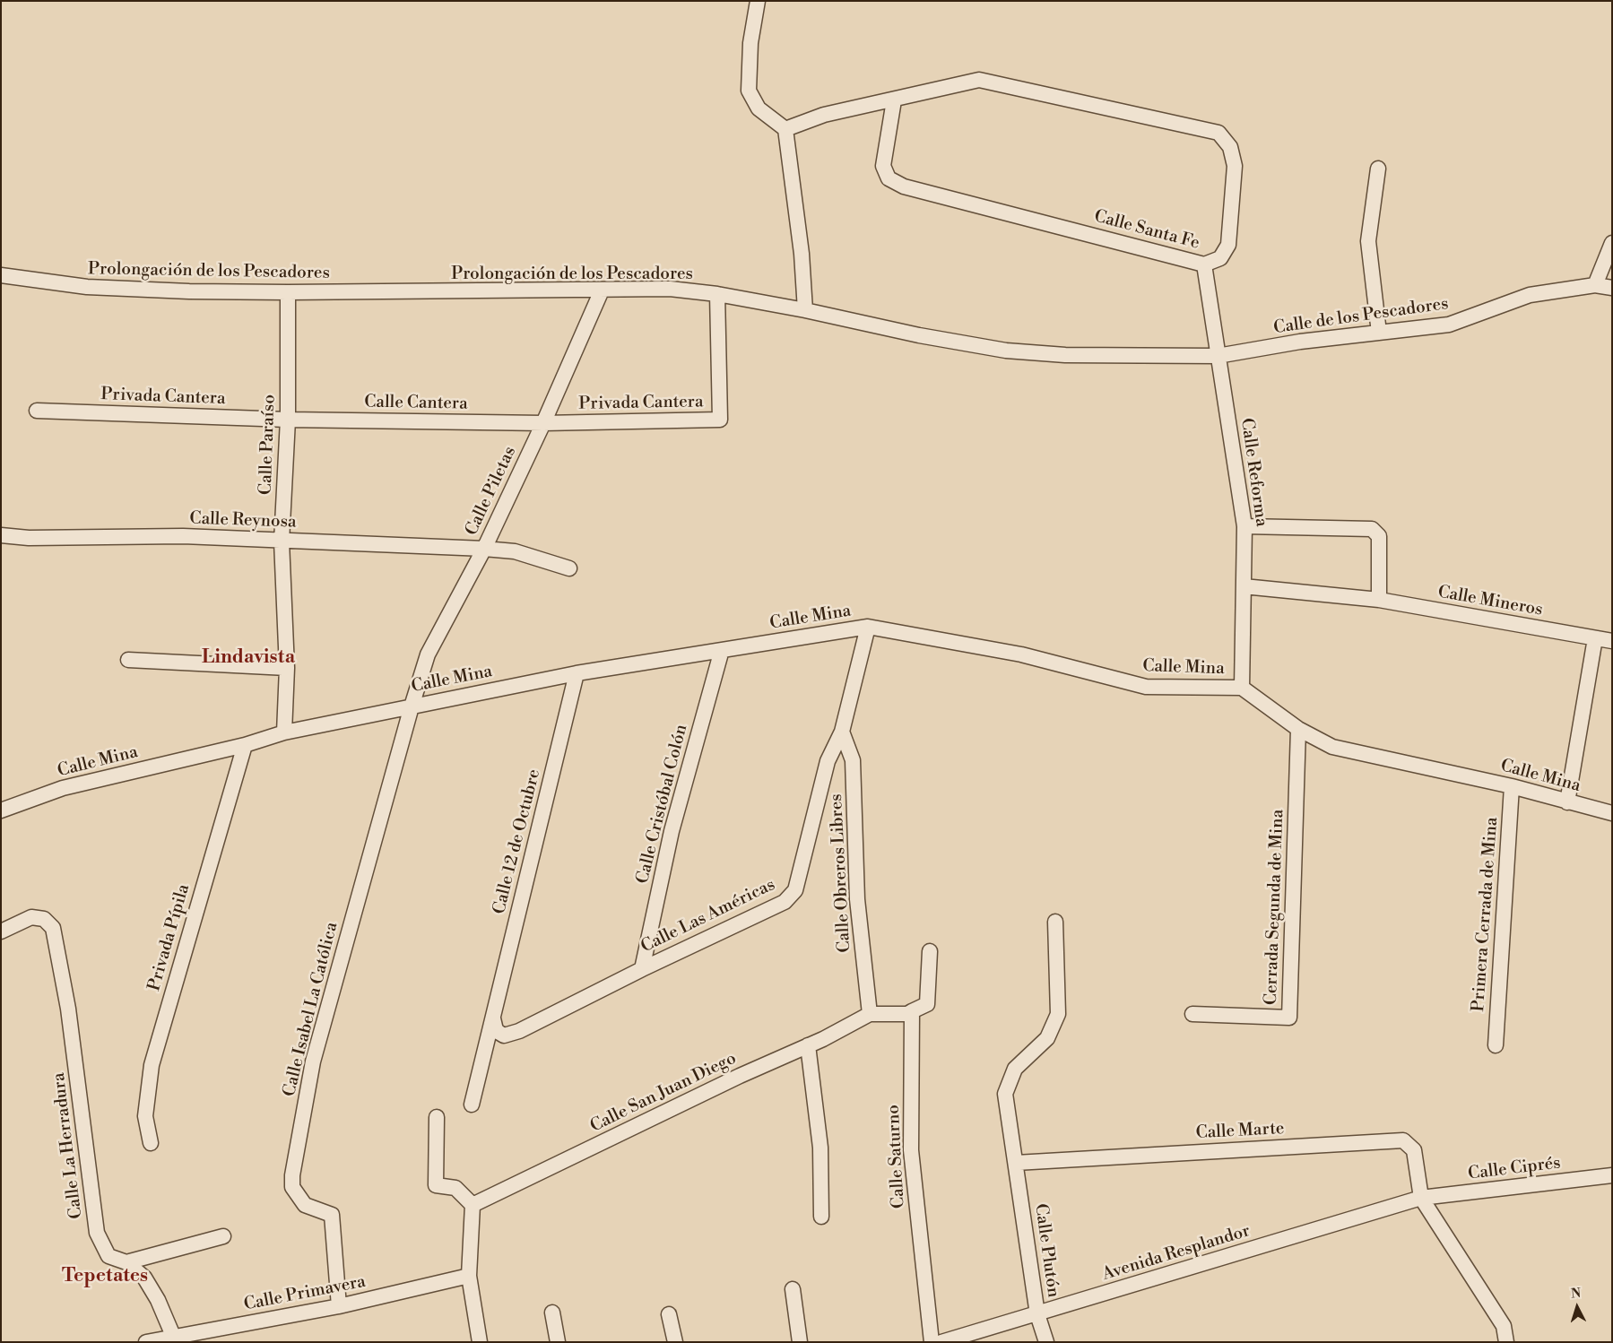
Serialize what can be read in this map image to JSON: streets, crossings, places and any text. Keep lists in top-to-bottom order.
{
  "streets": {
    "street": [
      "Calle Santa Fe",
      "Prolongación de los Pescadores",
      "Calle de los Pescadores",
      "Privada Cantera",
      "Calle Cantera",
      "Calle Paraíso",
      "Calle Reforma",
      "Calle Piletas",
      "Calle Reynosa",
      "Calle Mineros",
      "Calle Mina",
      "Calle Cristóbal Colón",
      "Calle 12 de Octubre",
      "Calle Obreros Libres",
      "Cerrada Segunda de Mina",
      "Primera Cerrada de Mina",
      "Calle Las Américas",
      "Privada Pípila",
      "Calle Isabel La Católica",
      "Calle San Juan Diego",
      "Calle Marte",
      "Calle La Herradura",
      "Calle Saturno",
      "Calle Ciprés",
      "Calle Plutón",
      "Avenida Resplandor",
      "Calle Primavera"
    ]
  },
  "crossings": [
    ["Calle Santa Fe", "Calle Reforma"],
    ["Prolongación de los Pescadores", "Calle de los Pescadores"],
    ["Prolongación de los Pescadores", "Privada Cantera"],
    ["Prolongación de los Pescadores", "Calle Paraíso"],
    ["Prolongación de los Pescadores", "Calle Reforma"],
    ["Prolongación de los Pescadores", "Calle Piletas"],
    ["Calle de los Pescadores", "Calle Reforma"],
    ["Privada Cantera", "Calle Cantera"],
    ["Privada Cantera", "Calle Paraíso"],
    ["Privada Cantera", "Calle Piletas"],
    ["Calle Cantera", "Calle Paraíso"],
    ["Calle Cantera", "Calle Piletas"],
    ["Calle Paraíso", "Calle Reynosa"],
    ["Calle Paraíso", "Calle Mina"],
    ["Calle Reforma", "Calle Mineros"],
    ["Calle Reforma", "Calle Mina"],
    ["Calle Piletas", "Calle Reynosa"],
    ["Calle Piletas", "Calle Mina"],
    ["Calle Piletas", "Calle Isabel La Católica"],
    ["Calle Mina", "Calle Cristóbal Colón"],
    ["Calle Mina", "Calle 12 de Octubre"],
    ["Calle Mina", "Cerrada Segunda de Mina"],
    ["Calle Mina", "Primera Cerrada de Mina"],
    ["Calle Mina", "Calle Las Américas"],
    ["Calle Mina", "Privada Pípila"],
    ["Calle Mina", "Calle Isabel La Católica"],
    ["Calle Cristóbal Colón", "Calle Las Américas"],
    ["Calle 12 de Octubre", "Calle Las Américas"],
    ["Calle Obreros Libres", "Calle Las Américas"],
    ["Calle Obreros Libres", "Calle San Juan Diego"],
    ["Calle Isabel La Católica", "Calle Primavera"],
    ["Calle Marte", "Calle Ciprés"],
    ["Calle Marte", "Calle Plutón"],
    ["Calle Marte", "Avenida Resplandor"],
    ["Calle La Herradura", "Calle Primavera"],
    ["Calle Ciprés", "Avenida Resplandor"],
    ["Calle Plutón", "Avenida Resplandor"]
  ],
  "districts": ["Lindavista", "Tepetates"],
  "north": "top"
}
